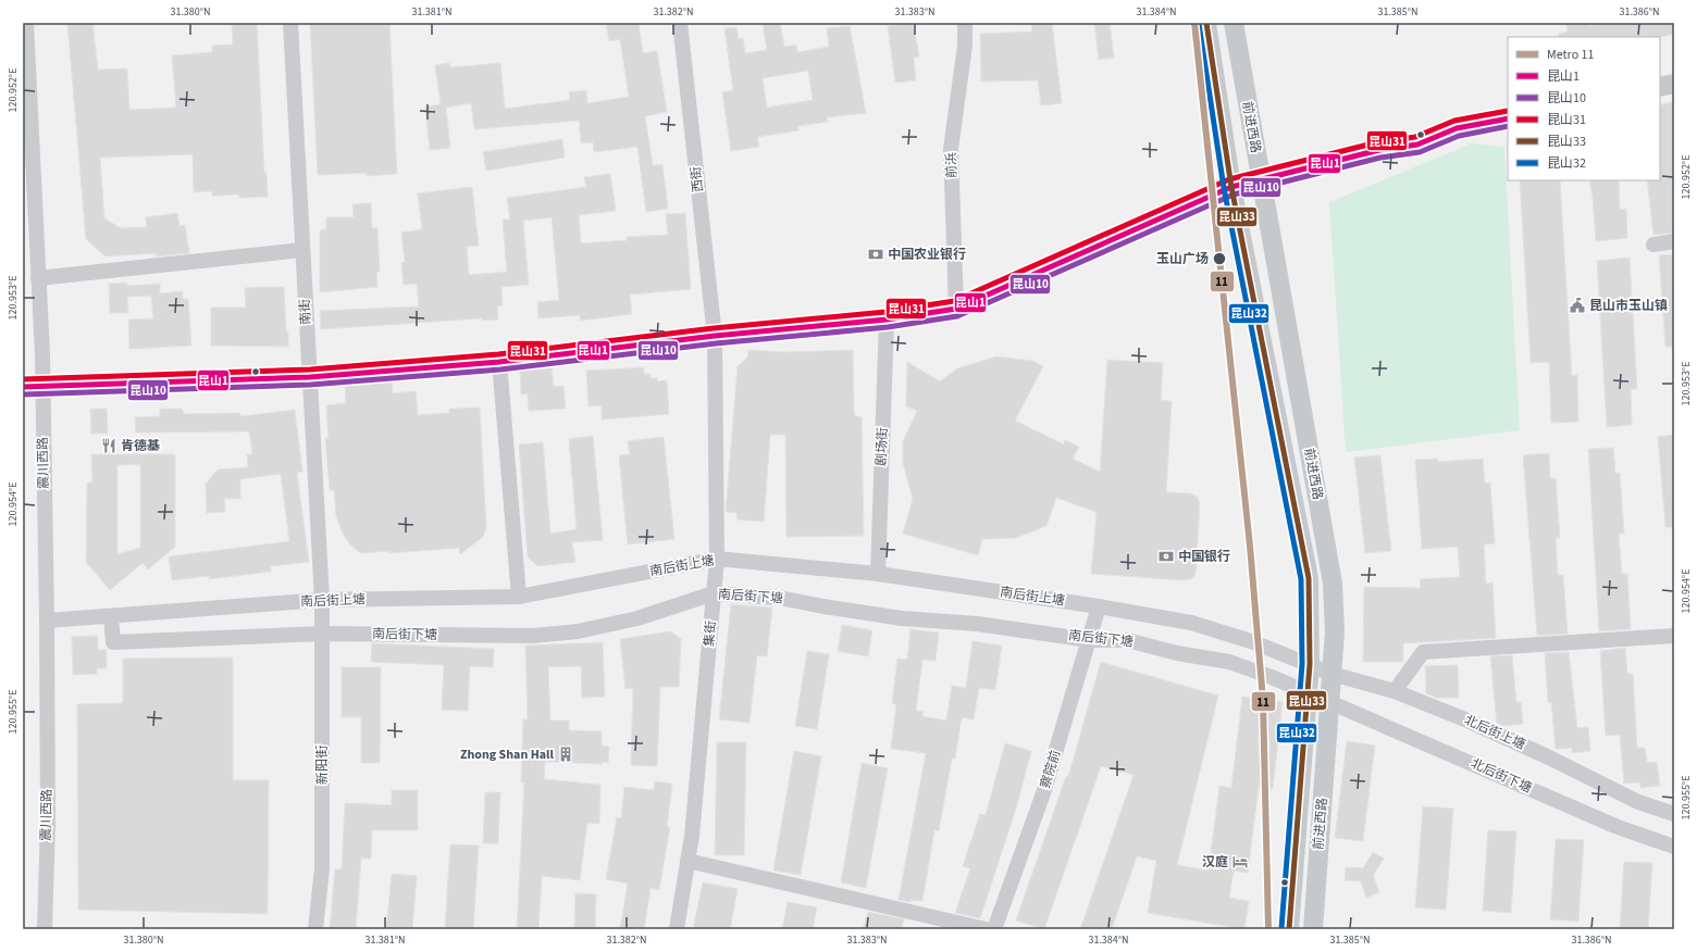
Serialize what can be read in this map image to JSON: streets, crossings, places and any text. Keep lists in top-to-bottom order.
{
  "streets": {
    "main road": ["前进西路"],
    "street": [
      "前浜",
      "西街",
      "南街",
      "剧场街",
      "震川西路",
      "南后街上塘",
      "南后街下塘",
      "集街",
      "北后街上塘",
      "新阳街",
      "察院前",
      "北后街下塘"
    ]
  },
  "crossings": [
    ["前进西路", "南后街上塘"],
    ["前进西路", "南后街下塘"],
    ["前进西路", "北后街上塘"],
    ["前进西路", "北后街下塘"],
    ["西街", "集街"],
    ["南街", "南后街上塘"],
    ["南街", "新阳街"],
    ["剧场街", "南后街上塘"],
    ["震川西路", "南后街上塘"],
    ["南后街上塘", "南后街下塘"],
    ["南后街上塘", "集街"],
    ["南后街上塘", "北后街上塘"],
    ["南后街上塘", "新阳街"],
    ["南后街上塘", "察院前"],
    ["南后街下塘", "集街"],
    ["南后街下塘", "新阳街"],
    ["南后街下塘", "察院前"],
    ["南后街下塘", "北后街下塘"]
  ],
  "places": {
    "bank": ["中国农业银行", "中国银行"],
    "other": ["玉山广场"],
    "public building": ["昆山市玉山镇"],
    "restaurant": ["肯德基"],
    "building": ["Zhong Shan Hall"],
    "hotel": ["汉庭"]
  },
  "lines": [
    "metro line 11",
    "transit line 昆山33",
    "transit line 昆山32",
    "transit line 昆山31",
    "transit line 昆山1",
    "transit line 昆山10"
  ],
  "legend": [
    "Metro 11",
    "昆山1",
    "昆山10",
    "昆山31",
    "昆山33",
    "昆山32"
  ],
  "coordinates": [
    "31.380°N",
    "31.381°N",
    "31.382°N",
    "31.383°N",
    "31.384°N",
    "31.385°N",
    "31.386°N",
    "120.952°E",
    "120.953°E",
    "120.954°E",
    "120.955°E"
  ]
}
